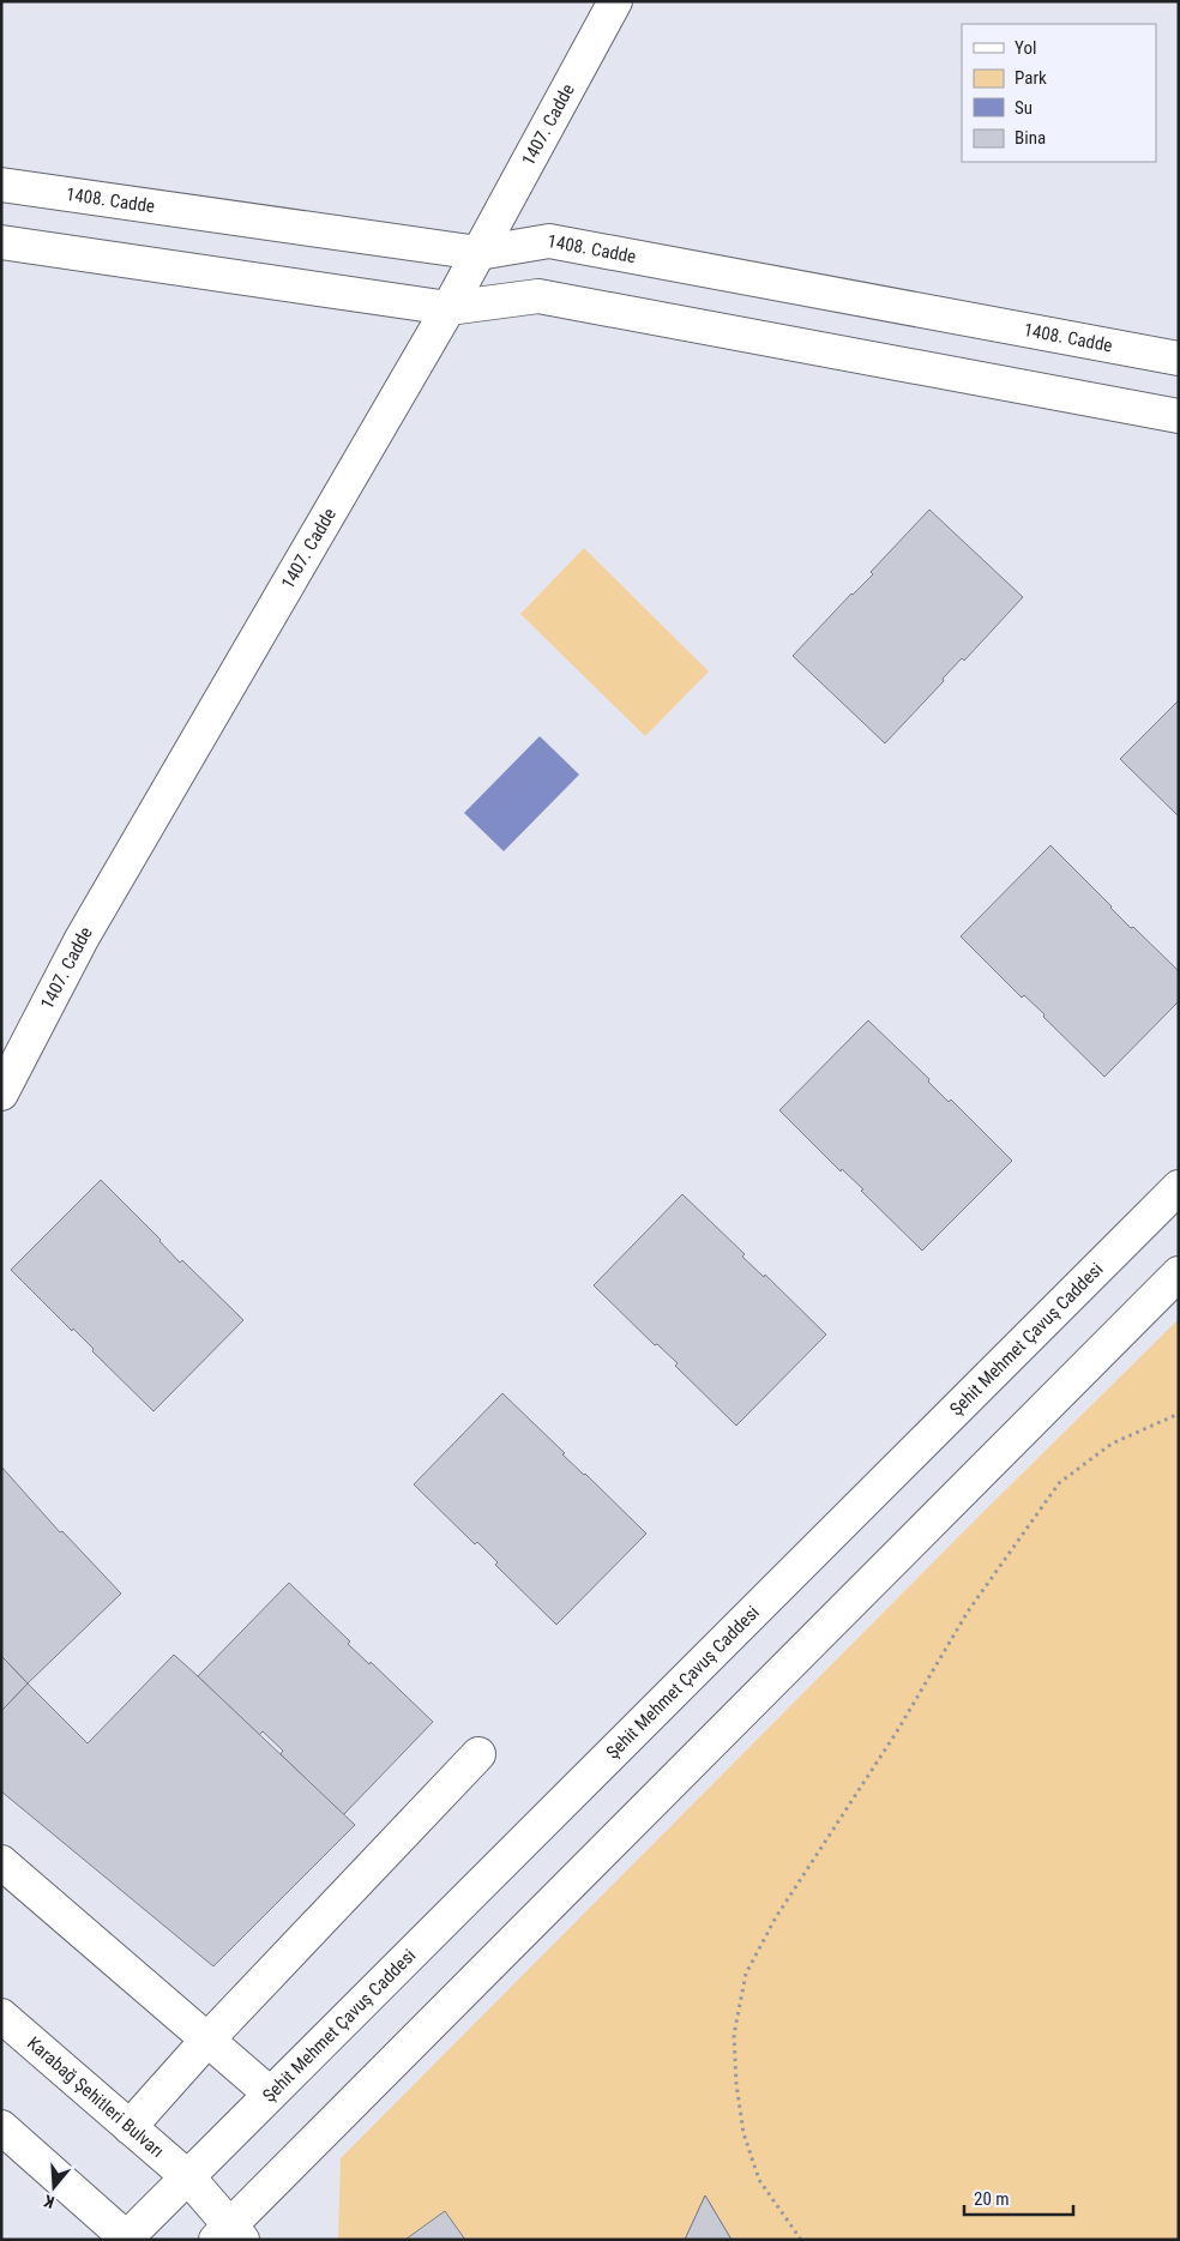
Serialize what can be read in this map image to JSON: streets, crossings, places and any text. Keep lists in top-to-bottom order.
{
  "streets": {
    "main road": [
      "1407. Cadde",
      "1408. Cadde",
      "Şehit Mehmet Çavuş Caddesi",
      "Karabağ Şehitleri Bulvarı"
    ]
  },
  "crossings": [
    ["1407. Cadde", "1408. Cadde"],
    ["Şehit Mehmet Çavuş Caddesi", "Karabağ Şehitleri Bulvarı"]
  ],
  "legend": [
    "Yol",
    "Park",
    "Su",
    "Bina"
  ],
  "scale_bar": "20 m",
  "north": "bottom"
}
